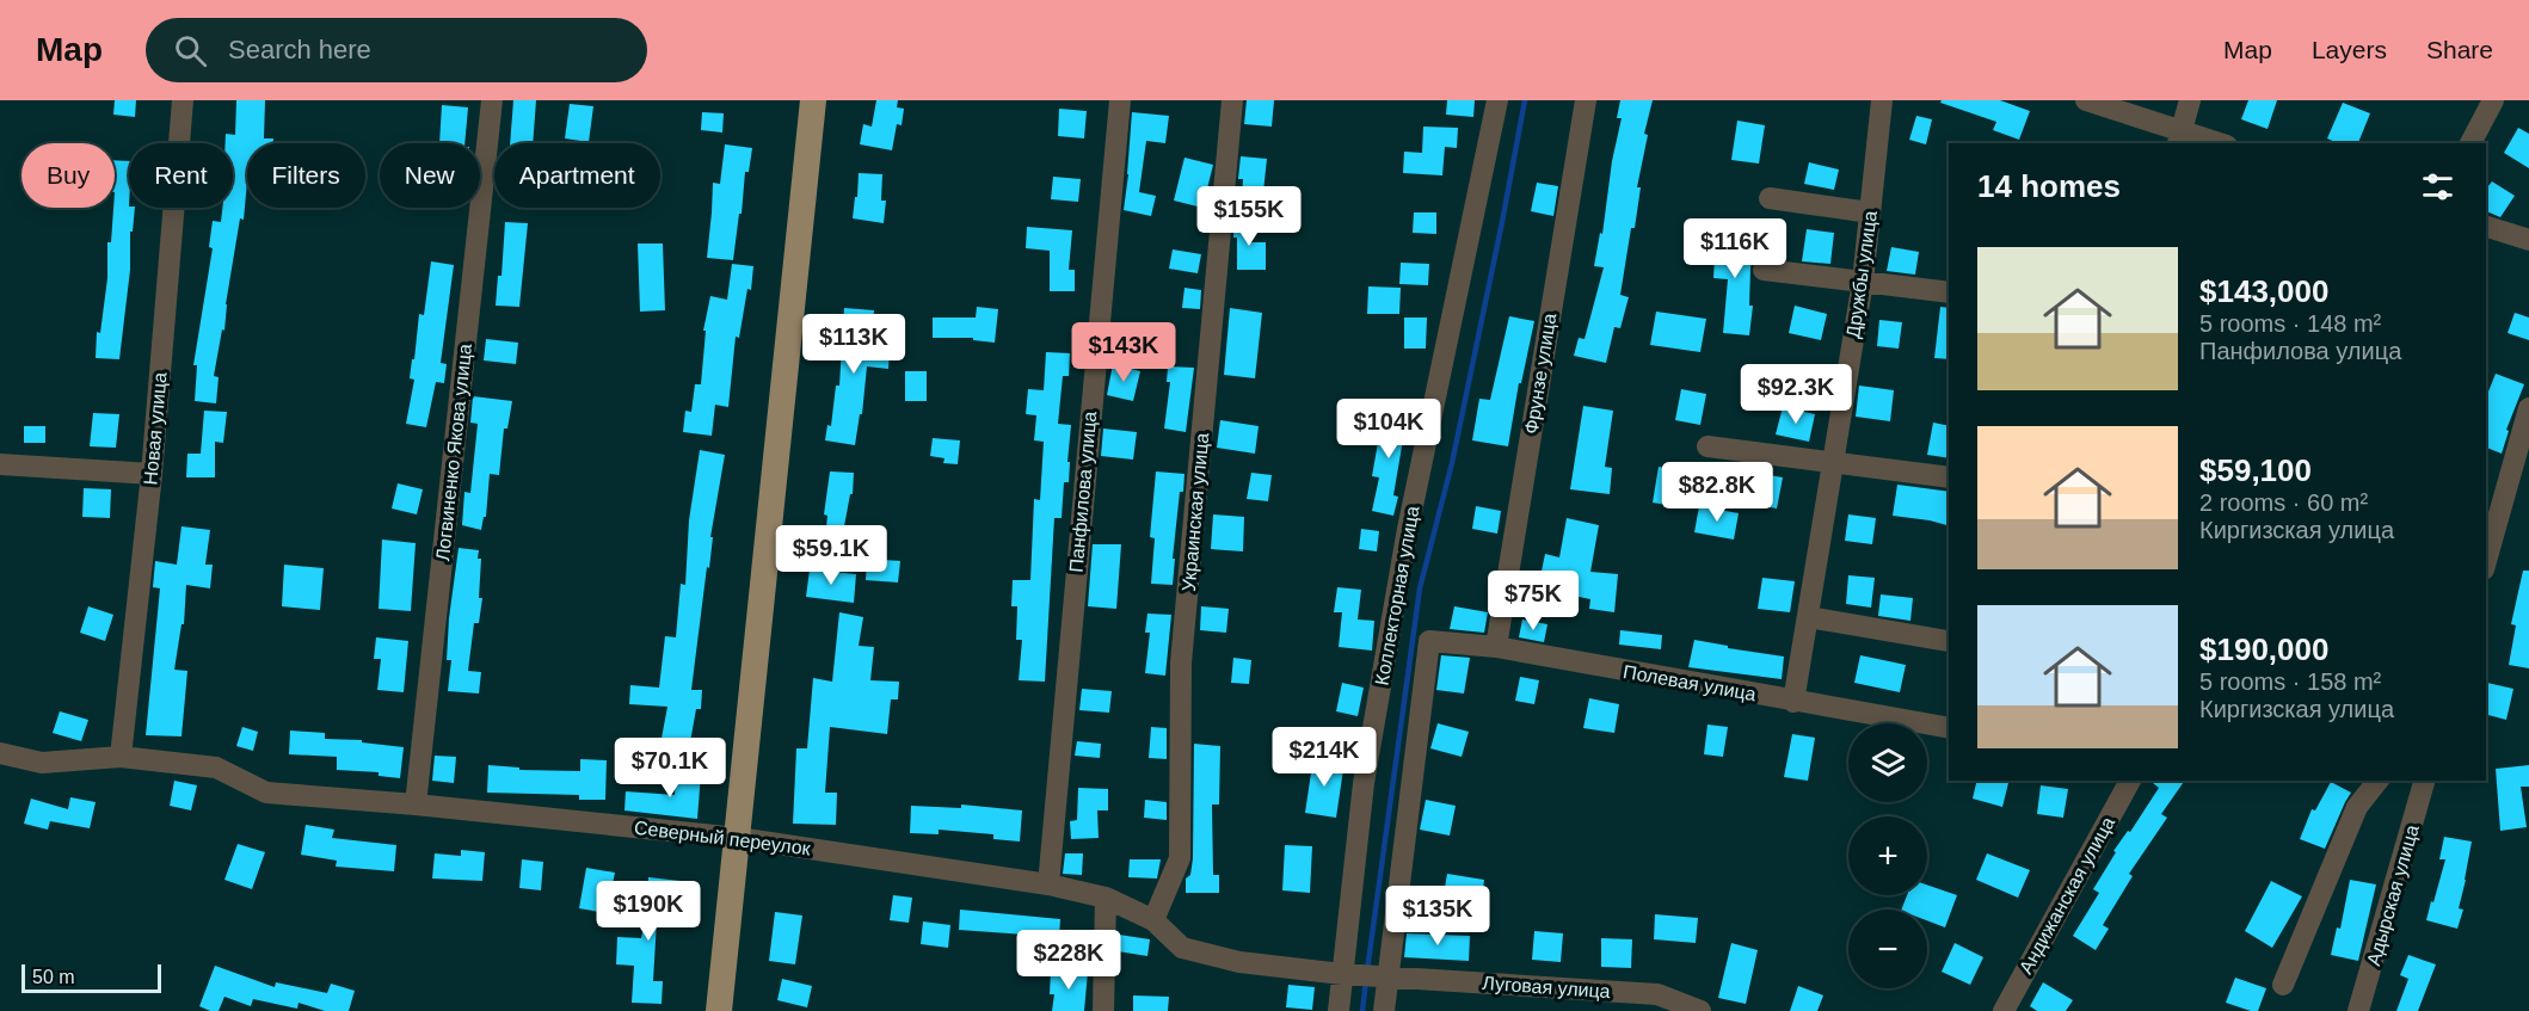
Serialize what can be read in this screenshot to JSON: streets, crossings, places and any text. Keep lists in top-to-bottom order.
{
  "streets": {
    "street": [
      "Дружбы улица",
      "Фрунзе улица",
      "Новая улица",
      "Логвиненко Якова улица",
      "Панфилова улица",
      "Украинская улица",
      "Коллекторная улица",
      "Полевая улица",
      "Северный переулок",
      "Андижанская улица",
      "Адырская улица",
      "Луговая улица"
    ]
  },
  "crossings": [
    ["Дружбы улица", "Полевая улица"],
    ["Фрунзе улица", "Полевая улица"],
    ["Новая улица", "Северный переулок"],
    ["Логвиненко Якова улица", "Северный переулок"],
    ["Панфилова улица", "Северный переулок"],
    ["Украинская улица", "Северный переулок"],
    ["Коллекторная улица", "Полевая улица"],
    ["Коллекторная улица", "Северный переулок"],
    ["Коллекторная улица", "Луговая улица"],
    ["Северный переулок", "Луговая улица"]
  ],
  "scale_bar": "50 m",
  "page": {
    "header": "Map",
    "search": "Search here",
    "nav": ["Map", "Layers", "Share"],
    "chip": [
      "Buy",
      "Rent",
      "Filters",
      "New",
      "Apartment"
    ],
    "heading": "14 homes",
    "price": [
      "$155K",
      "$116K",
      "$113K",
      "$143K",
      "$92.3K",
      "$104K",
      "$82.8K",
      "$59.1K",
      "$75K",
      "$214K",
      "$70.1K",
      "$190K",
      "$135K",
      "$228K"
    ],
    "list": [
      {
        "name": "$143,000",
        "note": "5 rooms · 148 m² · Панфилова улица"
      },
      {
        "name": "$59,100",
        "note": "2 rooms · 60 m² · Киргизская улица"
      },
      {
        "name": "$190,000",
        "note": "5 rooms · 158 m² · Киргизская улица"
      }
    ],
    "map_buttons": ["+", "−"],
    "scale": "50 m"
  }
}
